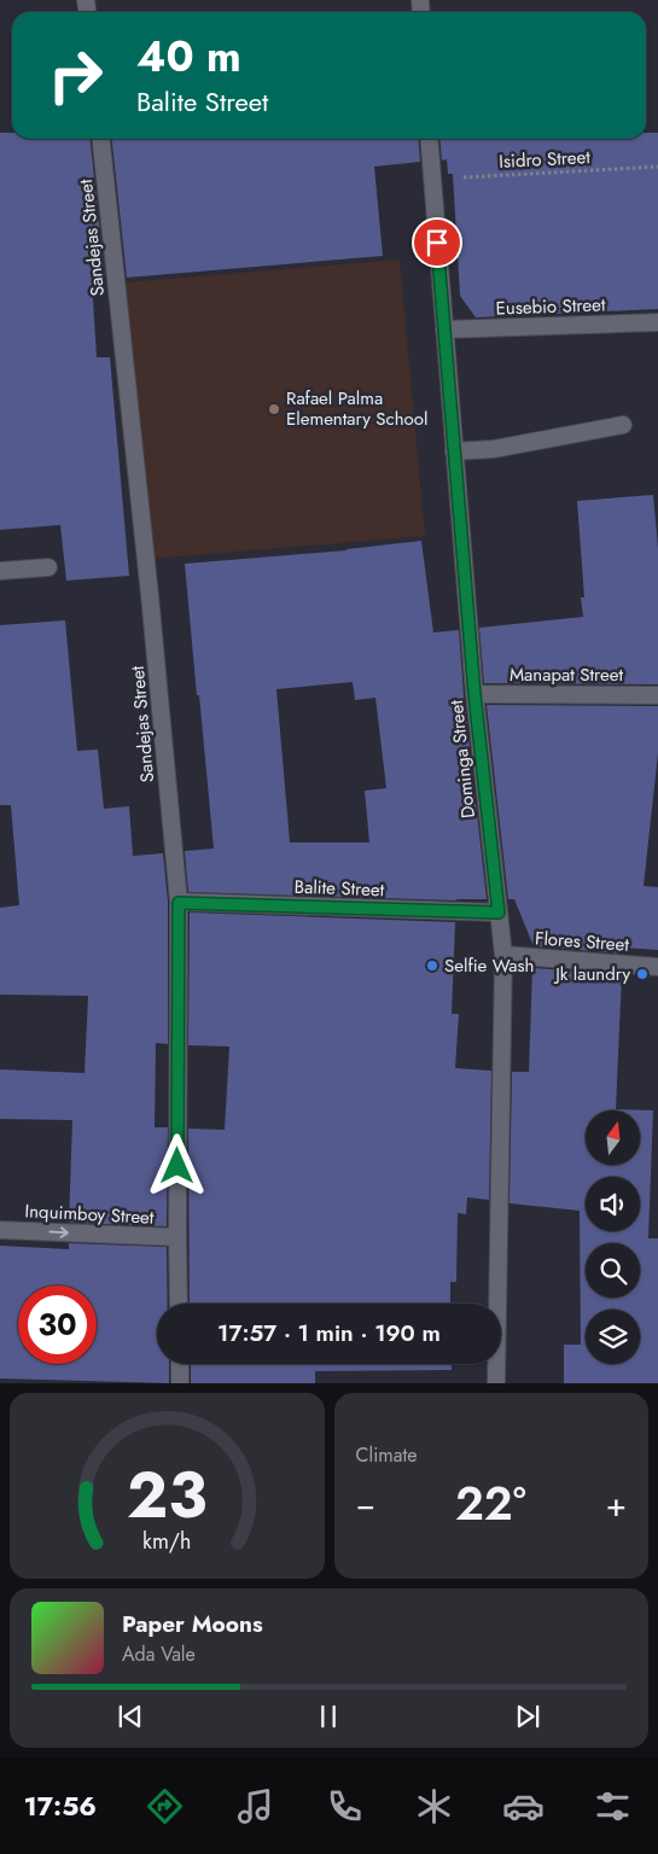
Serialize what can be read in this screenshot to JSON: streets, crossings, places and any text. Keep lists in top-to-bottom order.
{
  "streets": {
    "street": [
      "Sandejas Street",
      "Eusebio Street",
      "Manapat Street",
      "Dominga Street",
      "Balite Street",
      "Flores Street",
      "Inquimboy Street"
    ],
    "path": ["Isidro Street"]
  },
  "crossings": [
    ["Isidro Street", "Dominga Street"],
    ["Sandejas Street", "Balite Street"],
    ["Sandejas Street", "Inquimboy Street"],
    ["Eusebio Street", "Dominga Street"],
    ["Manapat Street", "Dominga Street"],
    ["Dominga Street", "Balite Street"],
    ["Dominga Street", "Flores Street"]
  ],
  "one_way": ["Inquimboy Street"],
  "places": ["Rafael Palma Elementary School", "Selfie Wash", "Jk laundry"],
  "north": "top",
  "page": {
    "turn": ["40 m", "Balite Street"],
    "limit": "30",
    "trip": "17:57 · 1 min · 190 m",
    "tile": "Climate",
    "heat": ["−", "22°", "+"],
    "song": ["Paper Moons", "Ada Vale"],
    "tabs": "17:56",
    "gauge": ["23", "km/h"]
  }
}
